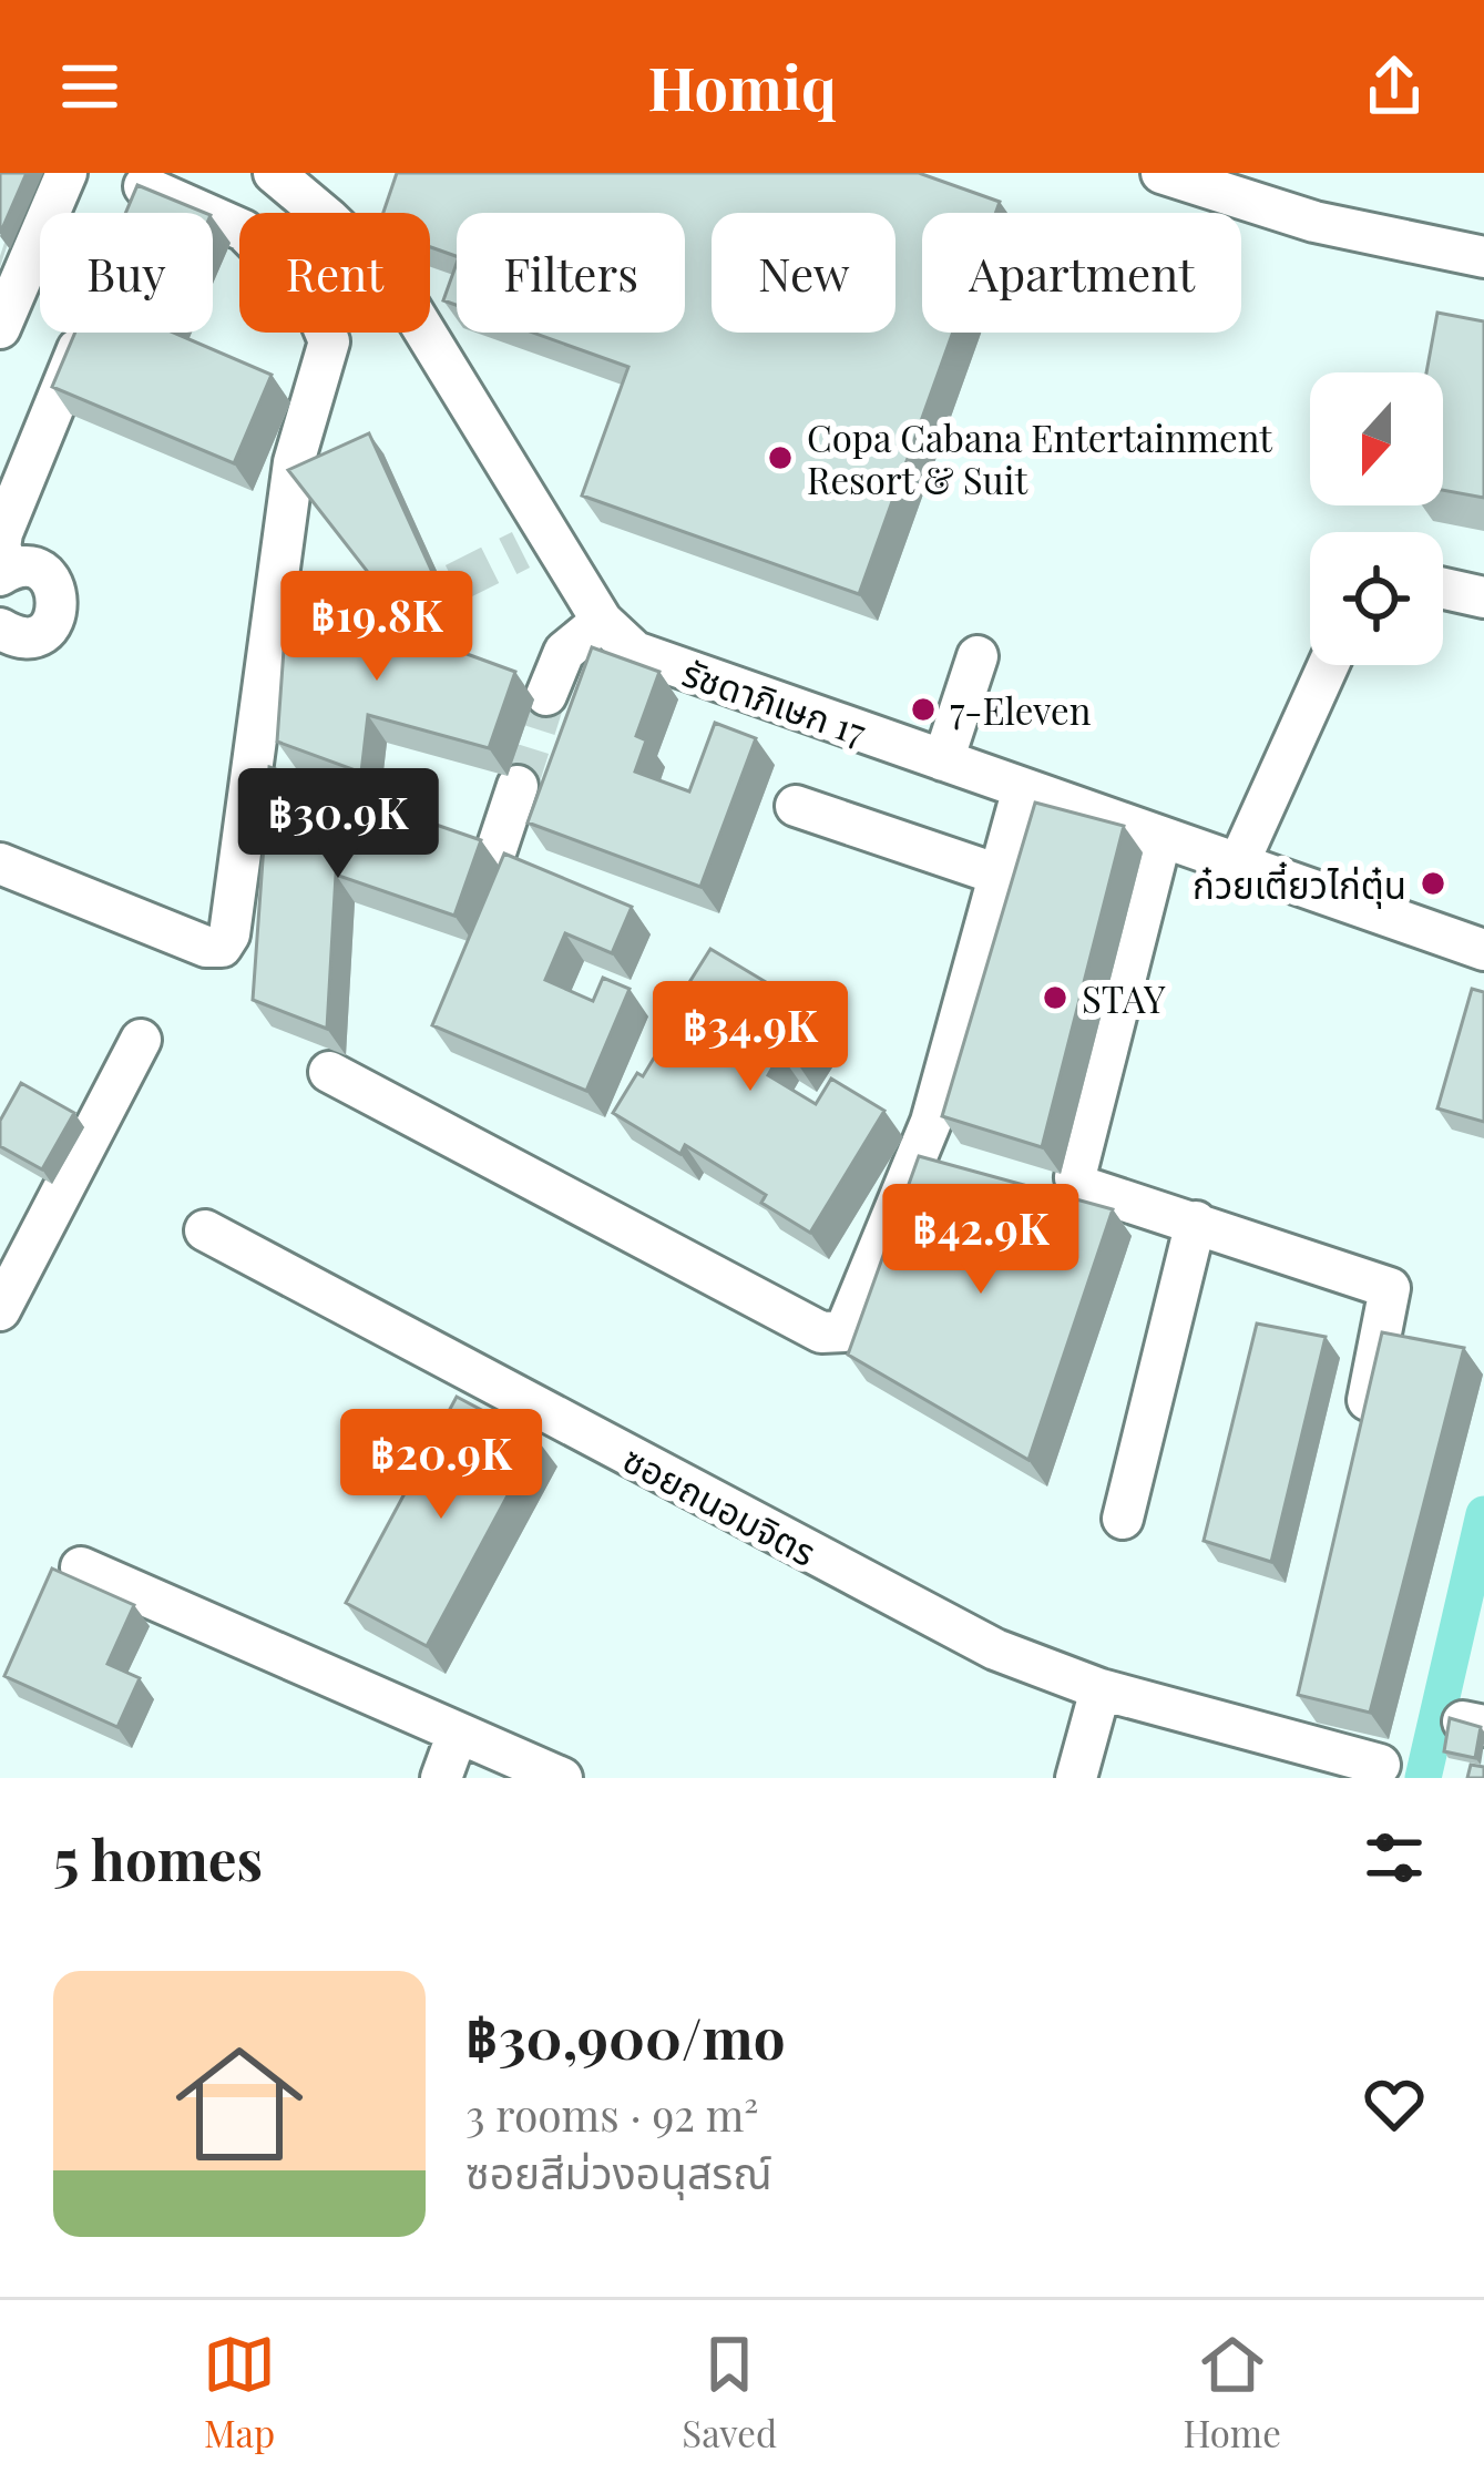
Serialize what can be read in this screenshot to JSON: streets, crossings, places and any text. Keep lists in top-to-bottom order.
{
  "streets": {
    "street": ["รัชดาภิเษก 17", "ซอยถนอมจิตร"]
  },
  "places": [
    "Copa Cabana Entertainment Resort & Suit",
    "7-Eleven",
    "ก๋วยเตี๋ยวไก่ตุ๋น",
    "STAY"
  ],
  "north": "bottom",
  "page": {
    "header": "Homiq",
    "chip": [
      "Buy",
      "Rent",
      "Filters",
      "New",
      "Apartment"
    ],
    "price": [
      "฿19.8K",
      "฿30.9K",
      "฿34.9K",
      "฿42.9K",
      "฿20.9K"
    ],
    "heading": "5 homes",
    "list": [
      {
        "name": "฿30,900/mo",
        "note": "3 rooms · 92 m² · ซอยสีม่วงอนุสรณ์"
      }
    ],
    "tabs": ["Map", "Saved", "Home"]
  }
}
